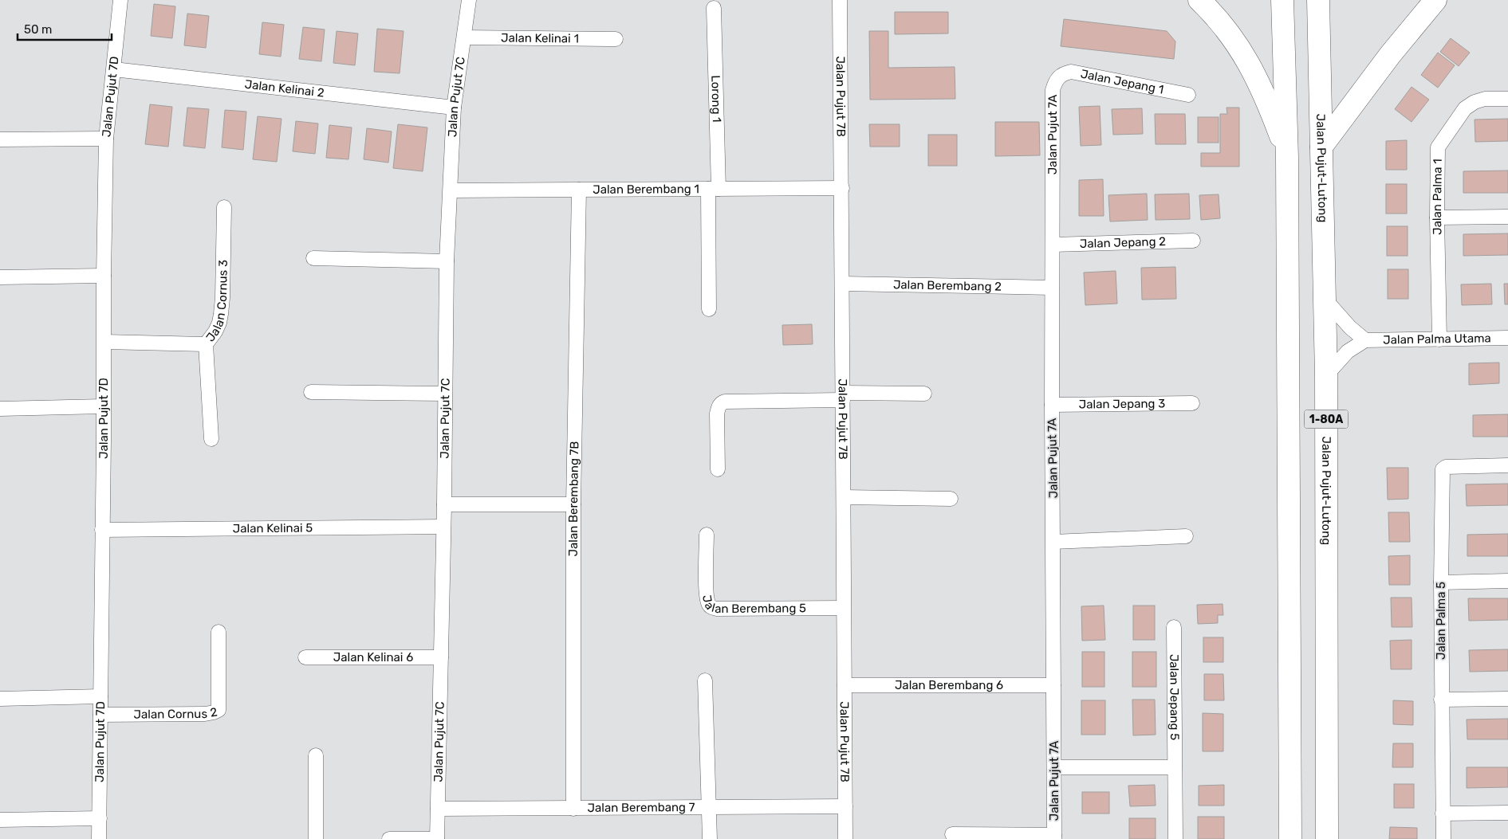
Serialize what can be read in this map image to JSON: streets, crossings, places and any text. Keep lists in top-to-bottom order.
{
  "streets": {
    "highway": ["Jalan Pujut-Lutong", "1-80A"],
    "street": [
      "Jalan Kelinai 1",
      "Jalan Jepang 1",
      "Jalan Kelinai 2",
      "Jalan Pujut 7D",
      "Jalan Pujut 7C",
      "Jalan Pujut 7B",
      "Lorong 1",
      "Jalan Pujut 7A",
      "Jalan Berembang 1",
      "Jalan Palma 1",
      "Jalan Jepang 2",
      "Jalan Berembang 2",
      "Jalan Cornus 3",
      "Jalan Palma Utama",
      "Jalan Jepang 3",
      "Jalan Berembang 7B",
      "Jalan Kelinai 5",
      "Jalan Berembang 5",
      "Jalan Palma 5",
      "Jalan Kelinai 6",
      "Jalan Berembang 6",
      "Jalan Jepang 5",
      "Jalan Cornus 2",
      "Jalan Berembang 7"
    ]
  },
  "crossings": [
    ["Jalan Kelinai 1", "Jalan Pujut 7C"],
    ["Jalan Jepang 1", "Jalan Pujut 7A"],
    ["Jalan Kelinai 2", "Jalan Pujut 7D"],
    ["Jalan Kelinai 2", "Jalan Pujut 7C"],
    ["Jalan Pujut 7D", "Jalan Kelinai 5"],
    ["Jalan Pujut 7D", "Jalan Cornus 2"],
    ["Jalan Pujut 7C", "Jalan Berembang 1"],
    ["Jalan Pujut 7C", "Jalan Kelinai 5"],
    ["Jalan Pujut 7C", "Jalan Kelinai 6"],
    ["Jalan Pujut 7C", "Jalan Berembang 7"],
    ["Jalan Pujut 7B", "Jalan Berembang 1"],
    ["Jalan Pujut 7B", "Jalan Berembang 2"],
    ["Jalan Pujut 7B", "Jalan Berembang 5"],
    ["Jalan Pujut 7B", "Jalan Berembang 6"],
    ["Jalan Pujut 7B", "Jalan Berembang 7"],
    ["Lorong 1", "Jalan Berembang 1"],
    ["Jalan Pujut 7A", "Jalan Jepang 2"],
    ["Jalan Pujut 7A", "Jalan Berembang 2"],
    ["Jalan Pujut 7A", "Jalan Jepang 3"],
    ["Jalan Pujut 7A", "Jalan Berembang 6"],
    ["Jalan Berembang 1", "Jalan Berembang 7B"],
    ["Jalan Palma 1", "Jalan Palma Utama"],
    ["Jalan Berembang 7B", "Jalan Berembang 7"]
  ],
  "scale_bar": "50 m"
}
